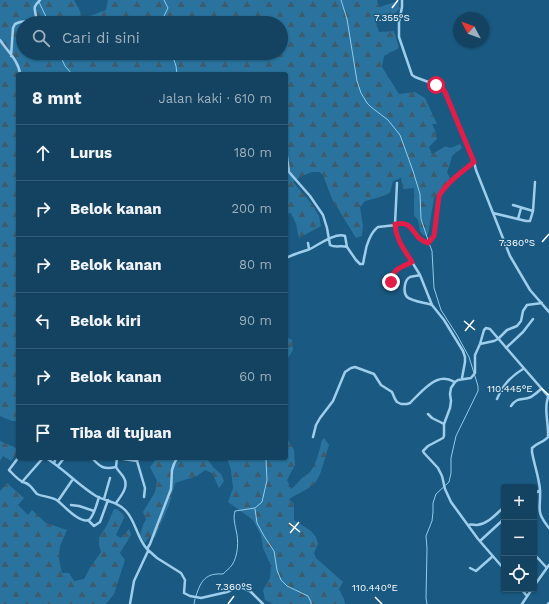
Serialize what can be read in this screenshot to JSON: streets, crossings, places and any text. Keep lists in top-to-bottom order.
{
  "north": "top left",
  "page": {
    "search": "Cari di sini",
    "heading": ["8 mnt", "Jalan kaki · 610 m"],
    "list": [
      ["Lurus", "180 m"],
      ["Belok kanan", "200 m"],
      ["Belok kanan", "80 m"],
      ["Belok kiri", "90 m"],
      ["Belok kanan", "60 m"],
      "Tiba di tujuan"
    ],
    "map_buttons": ["+", "−"]
  },
  "coordinates": [
    "7.355°S",
    "7.360°S",
    "110.445°E",
    "110.440°E"
  ]
}
